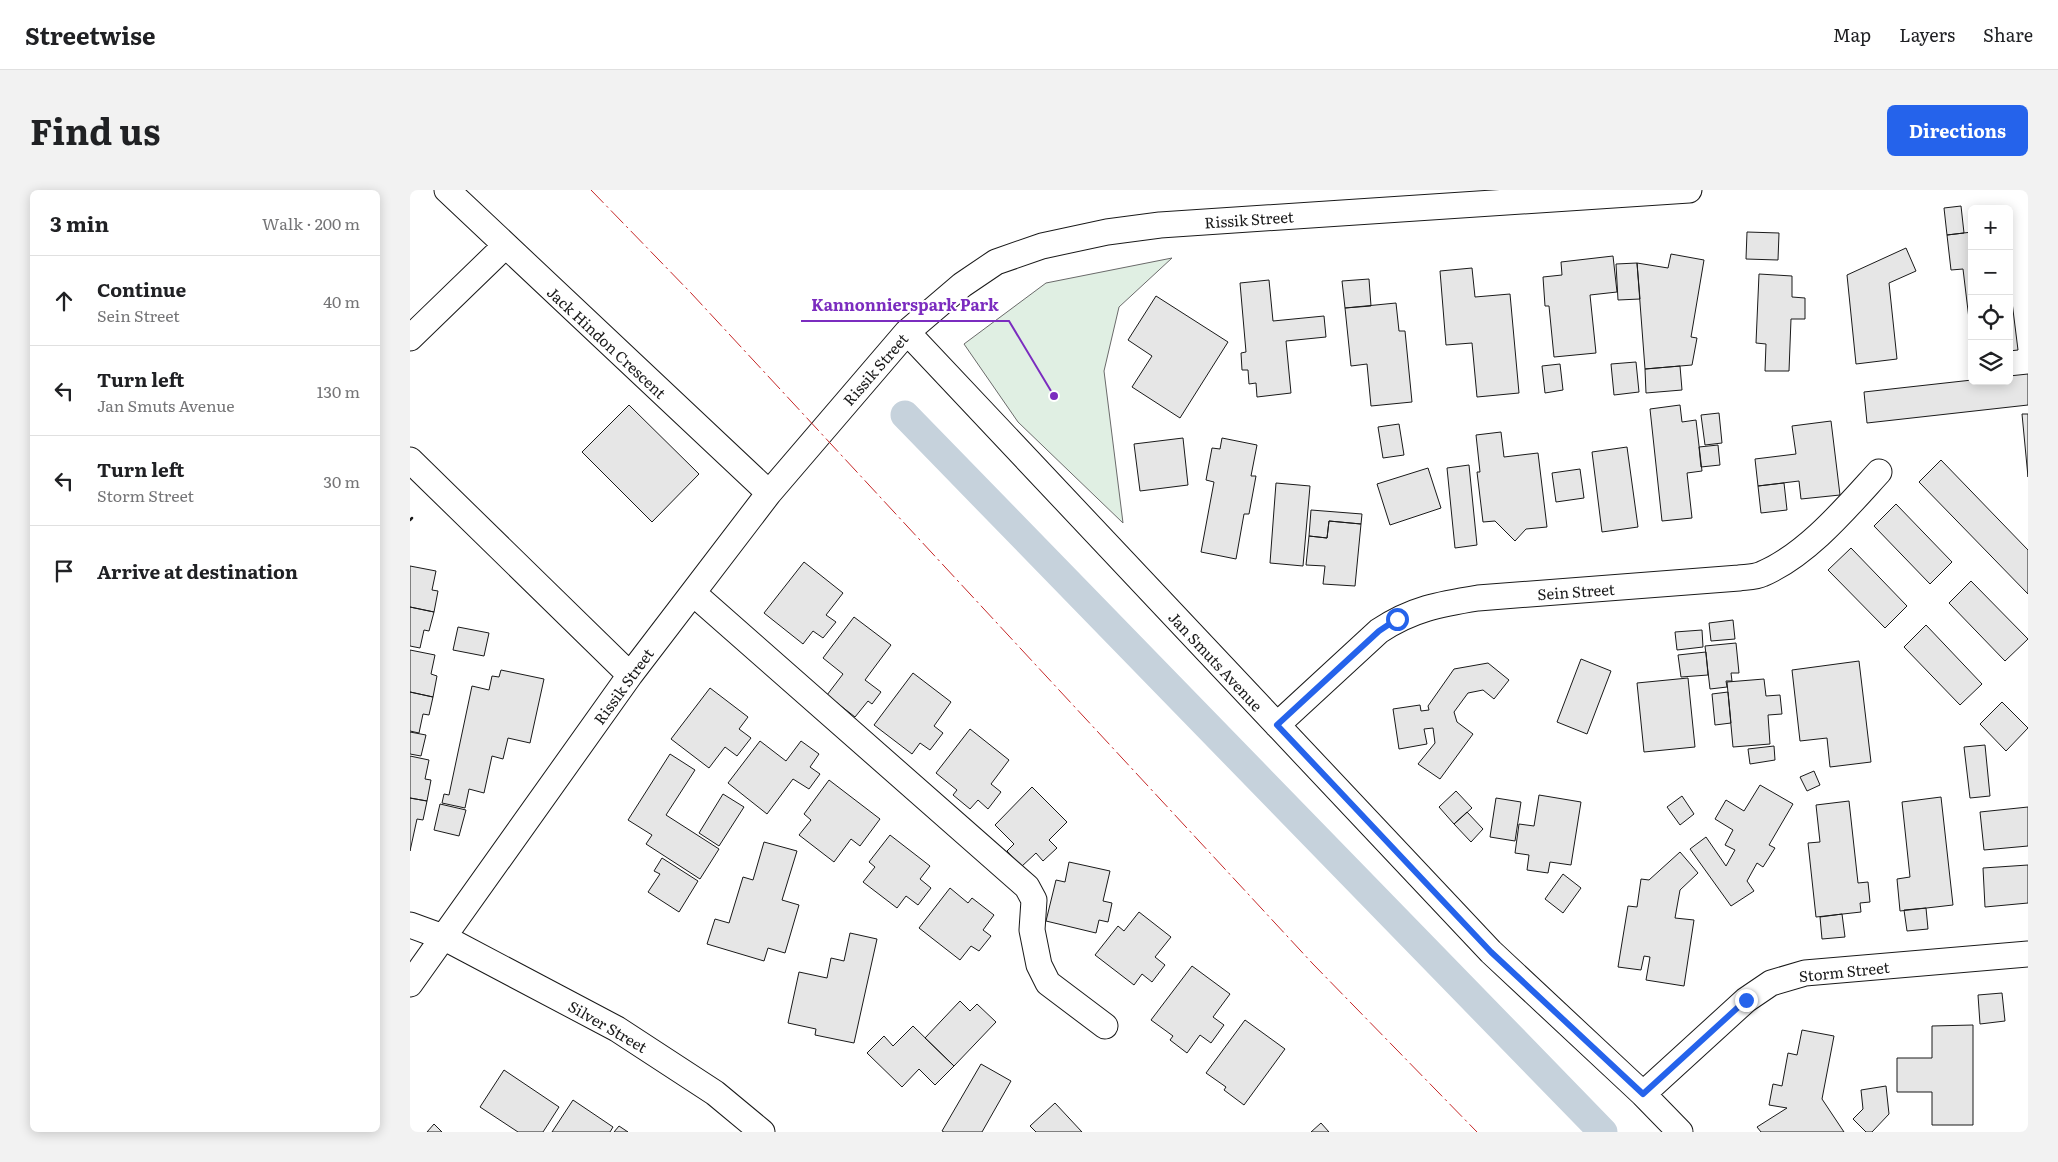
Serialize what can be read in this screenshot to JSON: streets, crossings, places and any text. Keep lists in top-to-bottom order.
{
  "streets": {
    "street": [
      "Rissik Street",
      "Jack Hindon Crescent",
      "Sein Street",
      "Jan Smuts Avenue",
      "Storm Street",
      "Silver Street"
    ]
  },
  "crossings": [
    ["Rissik Street", "Jack Hindon Crescent"],
    ["Rissik Street", "Jan Smuts Avenue"],
    ["Rissik Street", "Silver Street"],
    ["Sein Street", "Jan Smuts Avenue"],
    ["Jan Smuts Avenue", "Storm Street"]
  ],
  "places": ["Kannonnierspark Park"],
  "page": {
    "header": "Streetwise",
    "nav": ["Map", "Layers", "Share"],
    "title": "Find us",
    "buttons": "Directions",
    "heading": ["3 min", "Walk · 200 m"],
    "map_buttons": ["+", "−"],
    "list": [
      ["Continue", "Sein Street", "40 m"],
      ["Turn left", "Jan Smuts Avenue", "130 m"],
      ["Turn left", "Storm Street", "30 m"],
      "Arrive at destination"
    ]
  }
}
